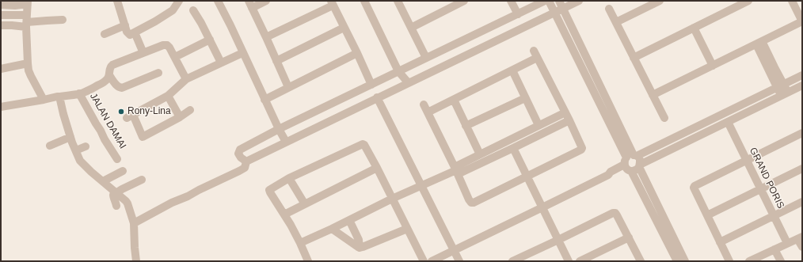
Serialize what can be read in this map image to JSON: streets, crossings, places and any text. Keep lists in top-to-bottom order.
{
  "streets": {
    "street": ["JALAN DAMAI", "GRAND PORIS"]
  },
  "places": ["Rony-Lina"]
}
